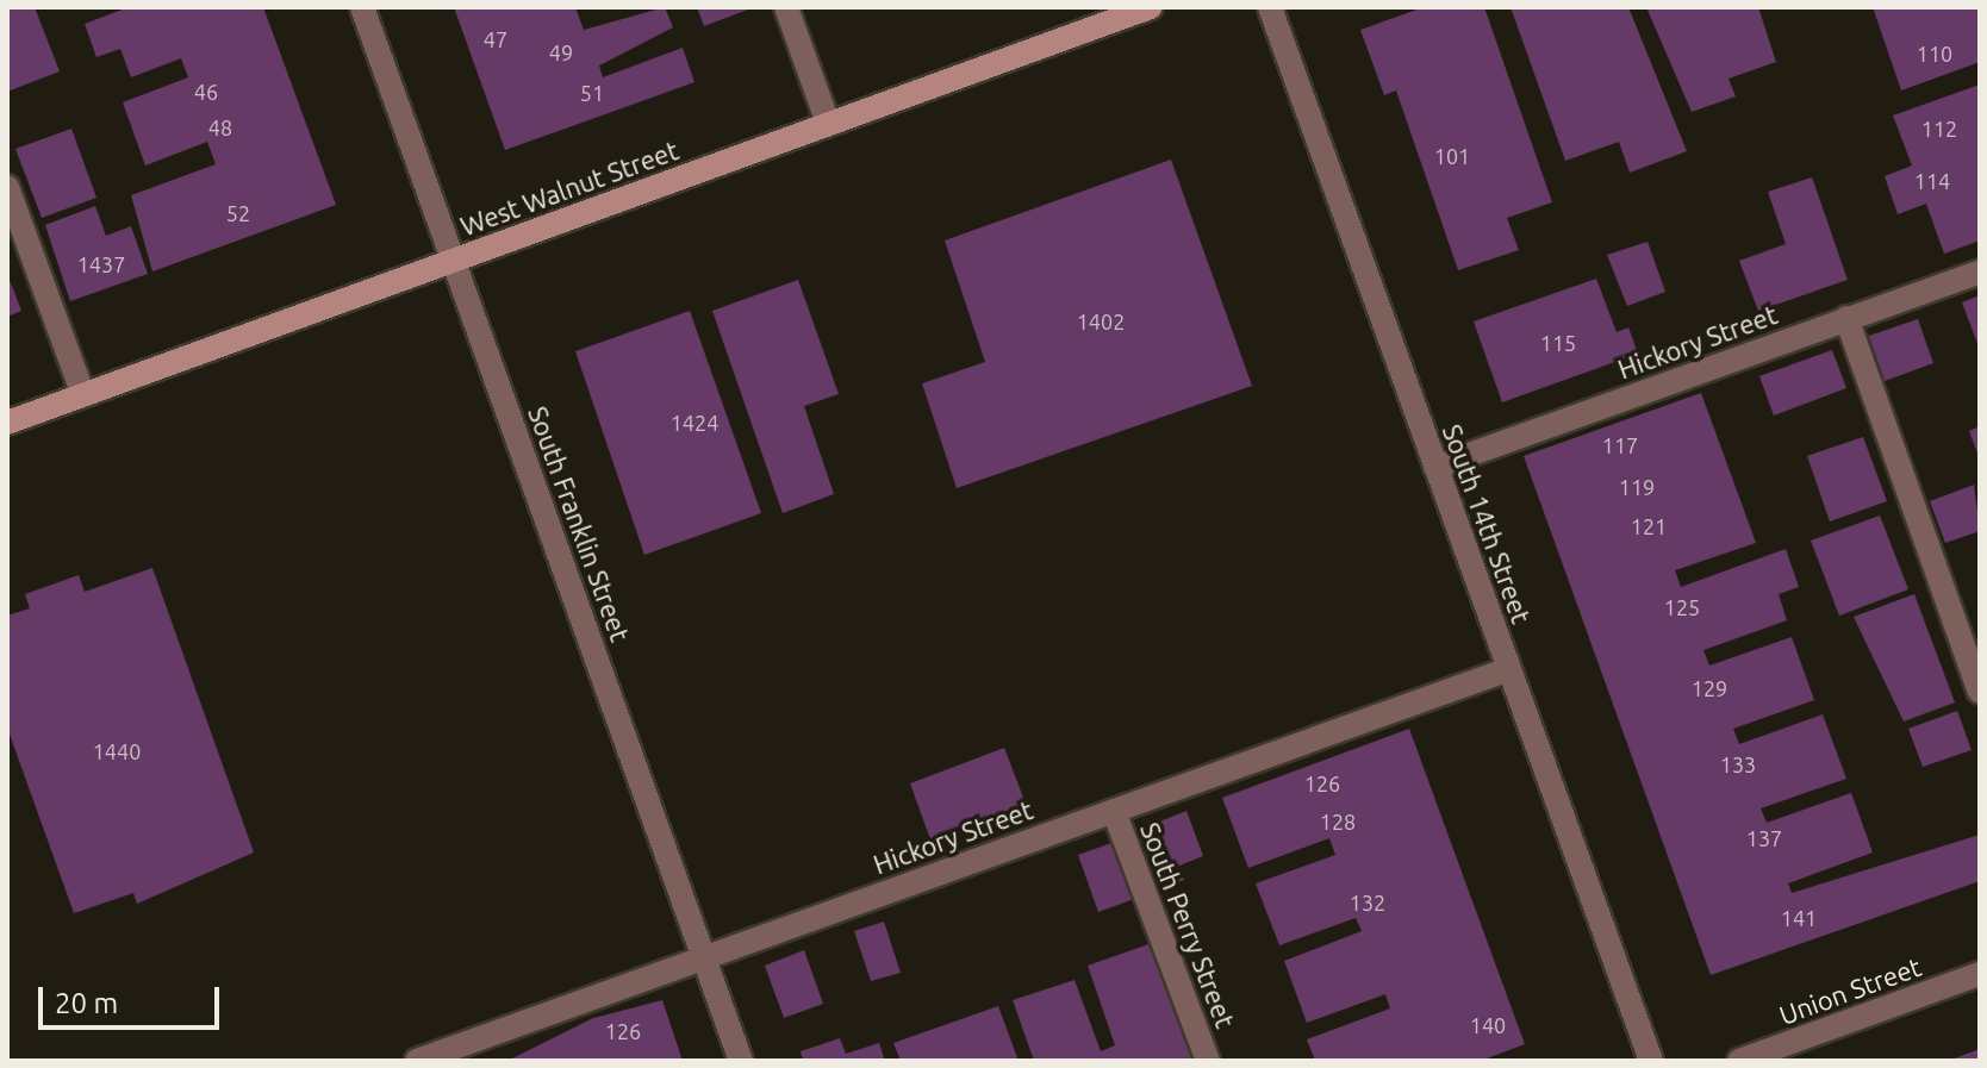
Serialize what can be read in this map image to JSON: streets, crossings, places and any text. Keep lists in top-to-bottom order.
{
  "streets": {
    "street": [
      "West Walnut Street",
      "Hickory Street",
      "South Franklin Street",
      "South 14th Street",
      "South Perry Street",
      "Union Street"
    ]
  },
  "crossings": [
    ["West Walnut Street", "South Franklin Street"],
    ["Hickory Street", "South Franklin Street"],
    ["Hickory Street", "South 14th Street"],
    ["Hickory Street", "South Perry Street"]
  ],
  "house_numbers": [
    "47",
    "49",
    "110",
    "46",
    "51",
    "48",
    "112",
    "101",
    "114",
    "52",
    "1437",
    "1402",
    "115",
    "1424",
    "117",
    "119",
    "121",
    "125",
    "129",
    "1440",
    "133",
    "126",
    "128",
    "137",
    "132",
    "141",
    "140",
    "126"
  ],
  "scale_bar": "20 m"
}
